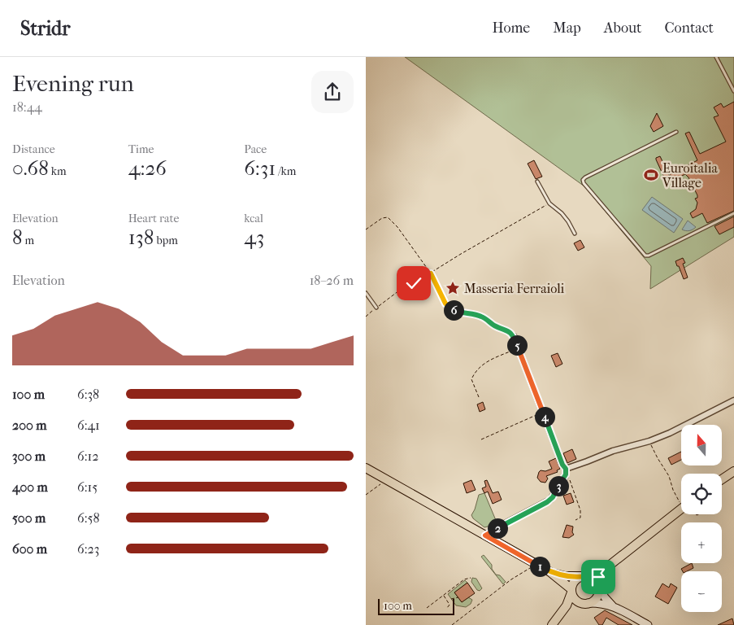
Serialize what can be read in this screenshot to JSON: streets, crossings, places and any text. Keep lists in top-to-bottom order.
{
  "places": {
    "sports": ["Euroitalia Village"],
    "place": ["Masseria Ferraioli"]
  },
  "scale_bar": "100 m",
  "north": "top",
  "page": {
    "header": "Stridr",
    "nav": [
      "Home",
      "Map",
      "About",
      "Contact"
    ],
    "heading": ["Evening run", "18:44"],
    "stats": [
      ["Distance", "0.68 km"],
      ["Time", "4:26"],
      ["Pace", "6:31 /km"],
      ["Elevation", "8 m"],
      ["Heart rate", "138 bpm"],
      ["kcal", "43"]
    ],
    "chart": ["Elevation", "18–26 m"],
    "pins": [
      "6",
      "5",
      "4",
      "3",
      "2",
      "1"
    ],
    "list": [
      {
        "name": "100 m",
        "note": "6:38"
      },
      {
        "name": "200 m",
        "note": "6:41"
      },
      {
        "name": "300 m",
        "note": "6:12"
      },
      {
        "name": "400 m",
        "note": "6:15"
      },
      {
        "name": "500 m",
        "note": "6:58"
      },
      {
        "name": "600 m",
        "note": "6:23"
      }
    ],
    "map_buttons": ["+", "−"],
    "scale": "100 m"
  }
}
